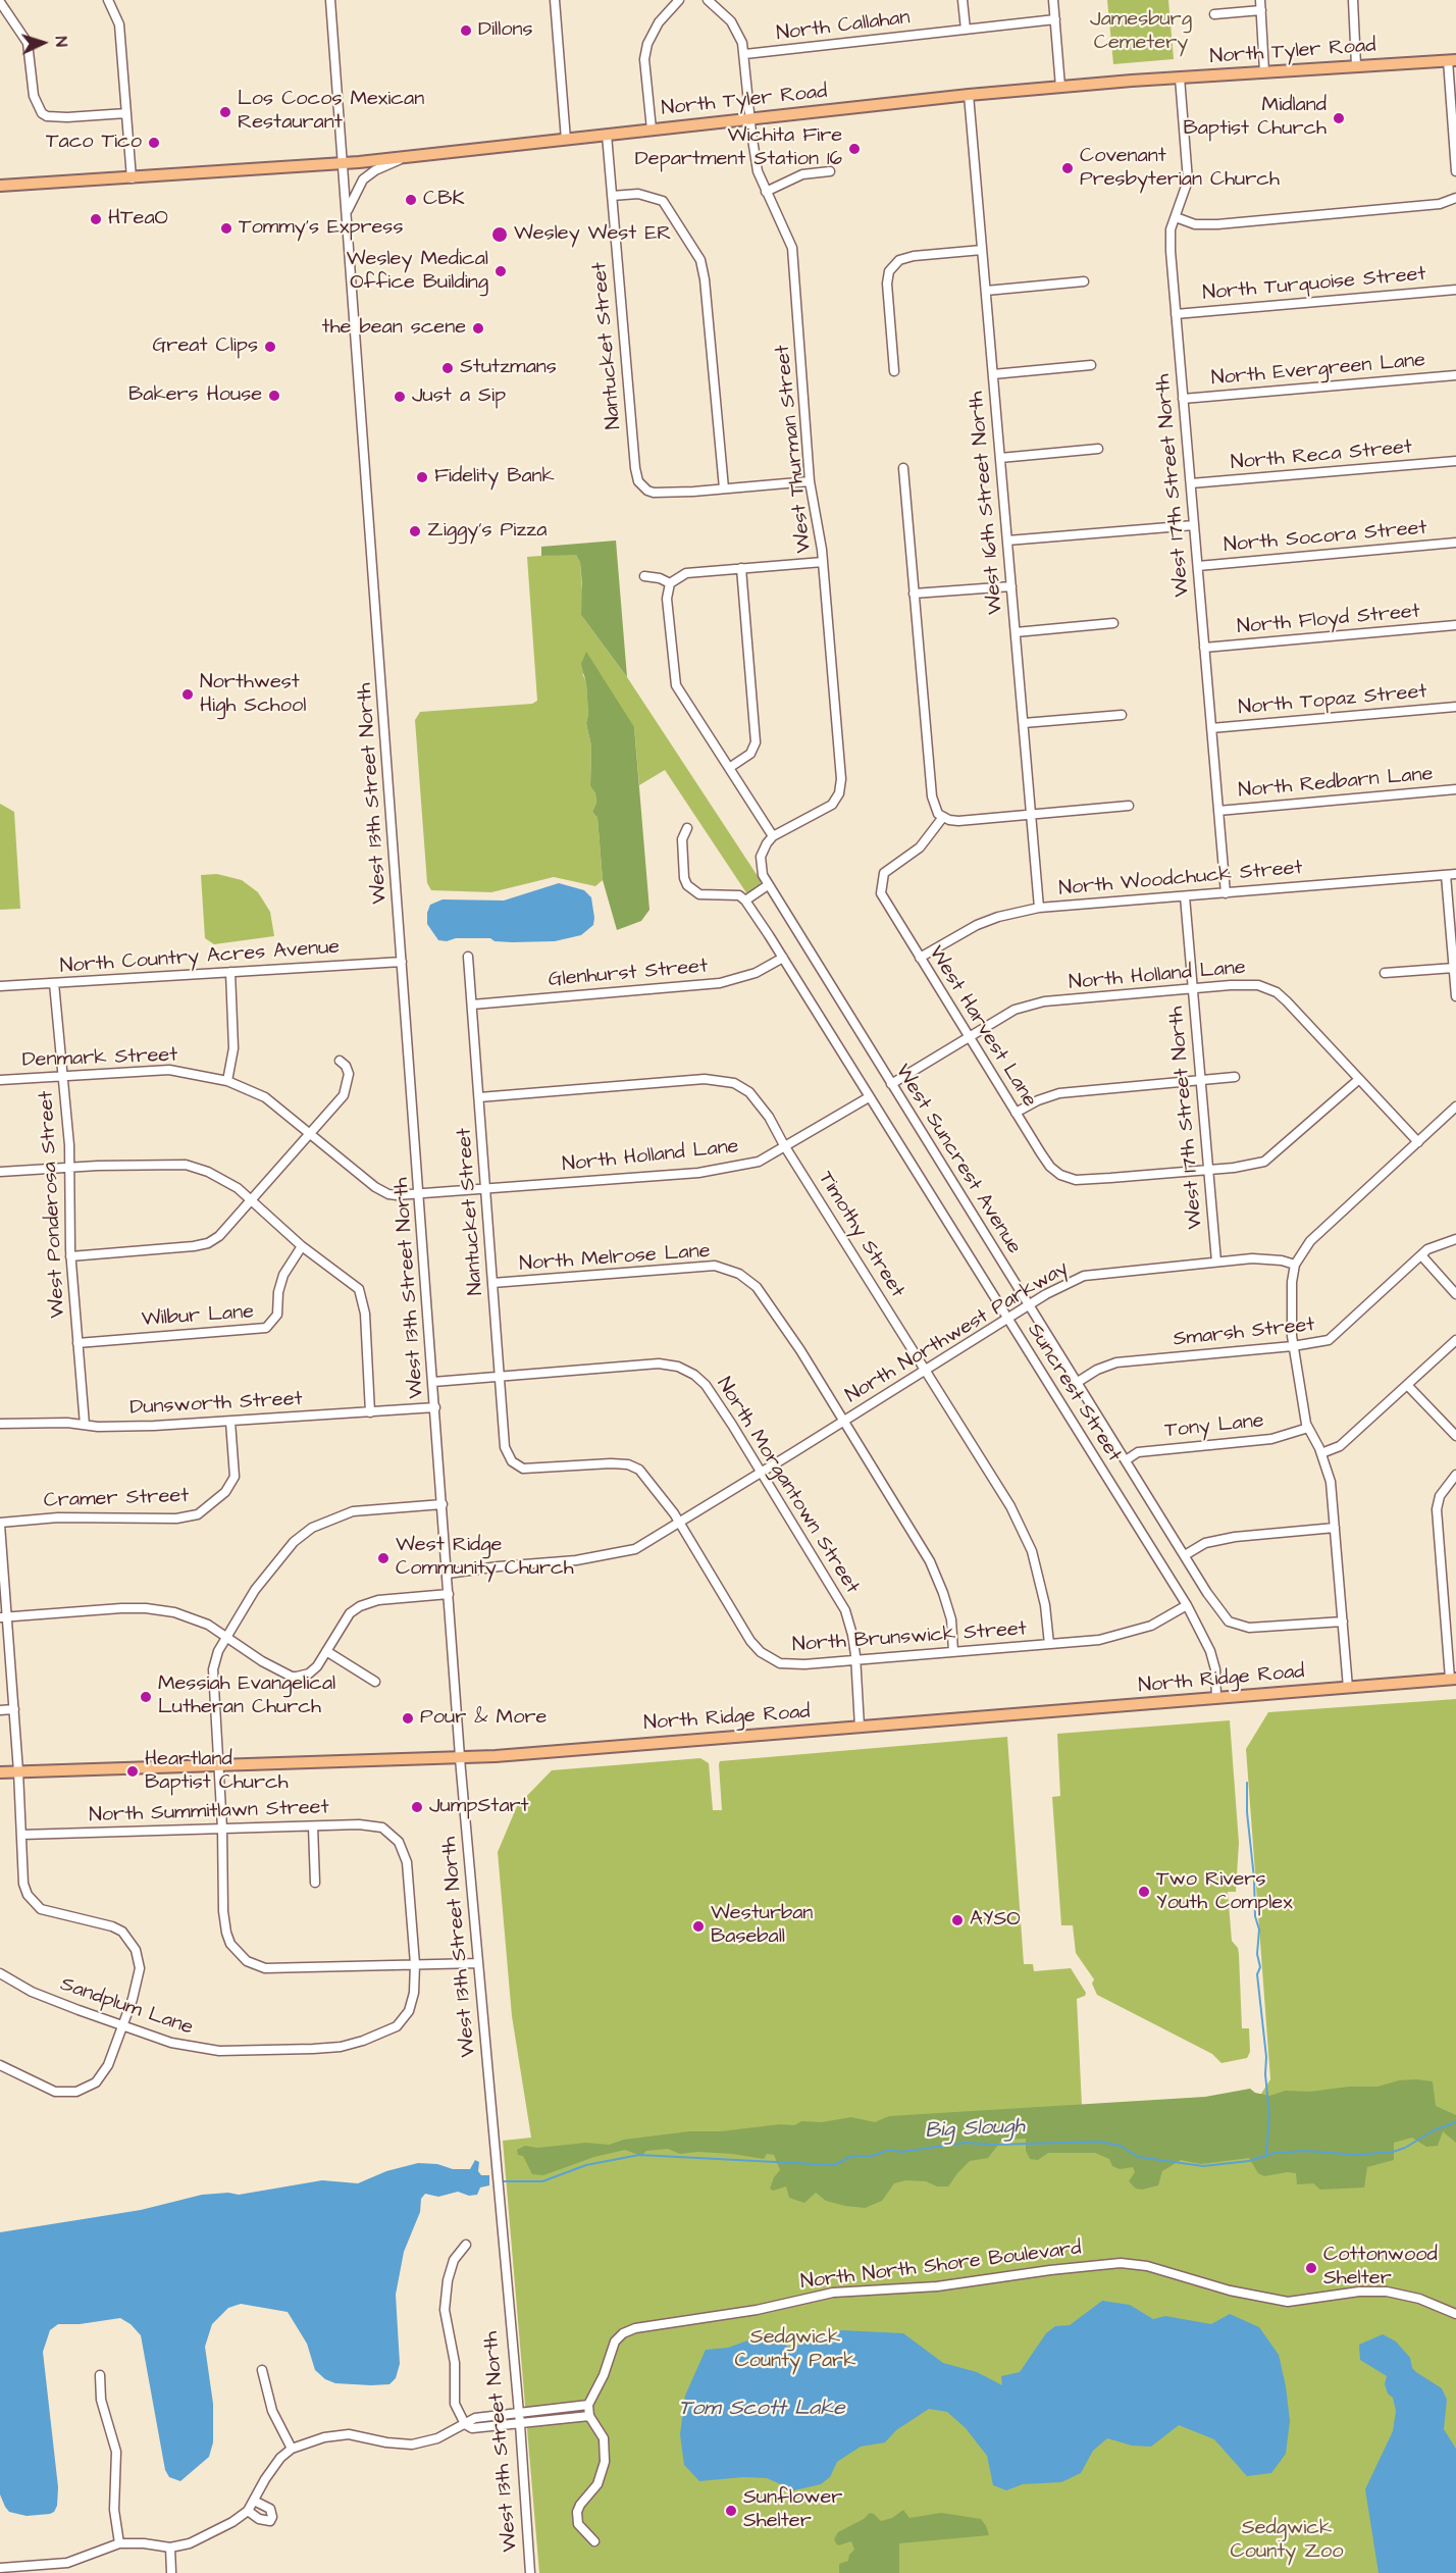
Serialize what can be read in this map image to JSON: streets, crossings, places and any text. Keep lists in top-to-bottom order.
{
  "streets": {
    "main road": ["North Tyler Road", "North Ridge Road"],
    "street": [
      "North Callahan",
      "North Turquoise Street",
      "Nantucket Street",
      "North Evergreen Lane",
      "West Thurman Street",
      "North Reca Street",
      "West 17th Street North",
      "West 16th Street North",
      "North Socora Street",
      "North Floyd Street",
      "North Topaz Street",
      "North Redbarn Lane",
      "West 13th Street North",
      "North Woodchuck Street",
      "North Country Acres Avenue",
      "Glenhurst Street",
      "North Holland Lane",
      "West Harvest Lane",
      "Denmark Street",
      "West Suncrest Avenue",
      "West Ponderosa Street",
      "Timothy Street",
      "North Melrose Lane",
      "Wilbur Lane",
      "North Northwest Parkway",
      "Smarsh Street",
      "Suncrest Street",
      "Dunsworth Street",
      "Tony Lane",
      "North Morgantown Street",
      "Cramer Street",
      "North Brunswick Street",
      "North Summitlawn Street",
      "Sandplum Lane",
      "North North Shore Boulevard"
    ]
  },
  "crossings": [
    ["North Callahan", "West Thurman Street"],
    ["North Tyler Road", "Nantucket Street"],
    ["North Tyler Road", "West Thurman Street"],
    ["North Tyler Road", "West 17th Street North"],
    ["North Tyler Road", "West 16th Street North"],
    ["North Tyler Road", "West 13th Street North"],
    ["North Turquoise Street", "West 17th Street North"],
    ["Nantucket Street", "Glenhurst Street"],
    ["Nantucket Street", "North Holland Lane"],
    ["Nantucket Street", "Timothy Street"],
    ["Nantucket Street", "North Melrose Lane"],
    ["Nantucket Street", "North Morgantown Street"],
    ["Nantucket Street", "North Brunswick Street"],
    ["North Evergreen Lane", "West 17th Street North"],
    ["West Thurman Street", "West Suncrest Avenue"],
    ["North Reca Street", "West 17th Street North"],
    ["West 17th Street North", "North Socora Street"],
    ["West 17th Street North", "North Floyd Street"],
    ["West 17th Street North", "North Topaz Street"],
    ["West 17th Street North", "North Redbarn Lane"],
    ["West 17th Street North", "North Woodchuck Street"],
    ["West 17th Street North", "North Holland Lane"],
    ["West 17th Street North", "West Harvest Lane"],
    ["West 17th Street North", "North Northwest Parkway"],
    ["West 16th Street North", "North Woodchuck Street"],
    ["West 13th Street North", "North Country Acres Avenue"],
    ["West 13th Street North", "North Holland Lane"],
    ["West 13th Street North", "Denmark Street"],
    ["West 13th Street North", "North Northwest Parkway"],
    ["West 13th Street North", "Dunsworth Street"],
    ["West 13th Street North", "North Morgantown Street"],
    ["West 13th Street North", "North Ridge Road"],
    ["North Woodchuck Street", "West Harvest Lane"],
    ["North Country Acres Avenue", "West Ponderosa Street"],
    ["Glenhurst Street", "Suncrest Street"],
    ["North Holland Lane", "West Harvest Lane"],
    ["North Holland Lane", "Denmark Street"],
    ["North Holland Lane", "West Suncrest Avenue"],
    ["North Holland Lane", "Timothy Street"],
    ["North Holland Lane", "Suncrest Street"],
    ["Denmark Street", "West Ponderosa Street"],
    ["West Suncrest Avenue", "North Northwest Parkway"],
    ["West Suncrest Avenue", "Smarsh Street"],
    ["West Suncrest Avenue", "Tony Lane"],
    ["West Ponderosa Street", "Wilbur Lane"],
    ["West Ponderosa Street", "Dunsworth Street"],
    ["Timothy Street", "North Northwest Parkway"],
    ["Timothy Street", "North Brunswick Street"],
    ["North Melrose Lane", "North Northwest Parkway"],
    ["North Melrose Lane", "North Brunswick Street"],
    ["North Northwest Parkway", "Suncrest Street"],
    ["North Northwest Parkway", "North Morgantown Street"],
    ["North Northwest Parkway", "North Brunswick Street"],
    ["Suncrest Street", "North Brunswick Street"],
    ["Suncrest Street", "North Ridge Road"],
    ["Dunsworth Street", "Cramer Street"],
    ["North Morgantown Street", "North Brunswick Street"],
    ["North Morgantown Street", "North Ridge Road"],
    ["North Summitlawn Street", "Sandplum Lane"]
  ],
  "water": ["Big Slough", "Tom Scott Lake"],
  "parks": ["Jamesburg Cemetery", "Sedgwick County Park", "Sedgwick County Zoo"],
  "places": [
    "Dillons",
    "Los Cocos Mexican Restaurant",
    "Midland Baptist Church",
    "Taco Tico",
    "Wichita Fire Department Station 16",
    "Covenant Presbyterian Church",
    "CBK",
    "HTeaO",
    "Tommy's Express",
    "Wesley West ER",
    "Wesley Medical Office Building",
    "the bean scene",
    "Great Clips",
    "Stutzmans",
    "Bakers House",
    "Just a Sip",
    "Fidelity Bank",
    "Ziggy's Pizza",
    "Northwest High School",
    "West Ridge Community Church",
    "Messiah Evangelical Lutheran Church",
    "Pour & More",
    "Heartland Baptist Church",
    "JumpStart",
    "Two Rivers Youth Complex",
    "AYSO",
    "Westurban Baseball",
    "Cottonwood Shelter",
    "Sunflower Shelter"
  ],
  "north": "right"
}
